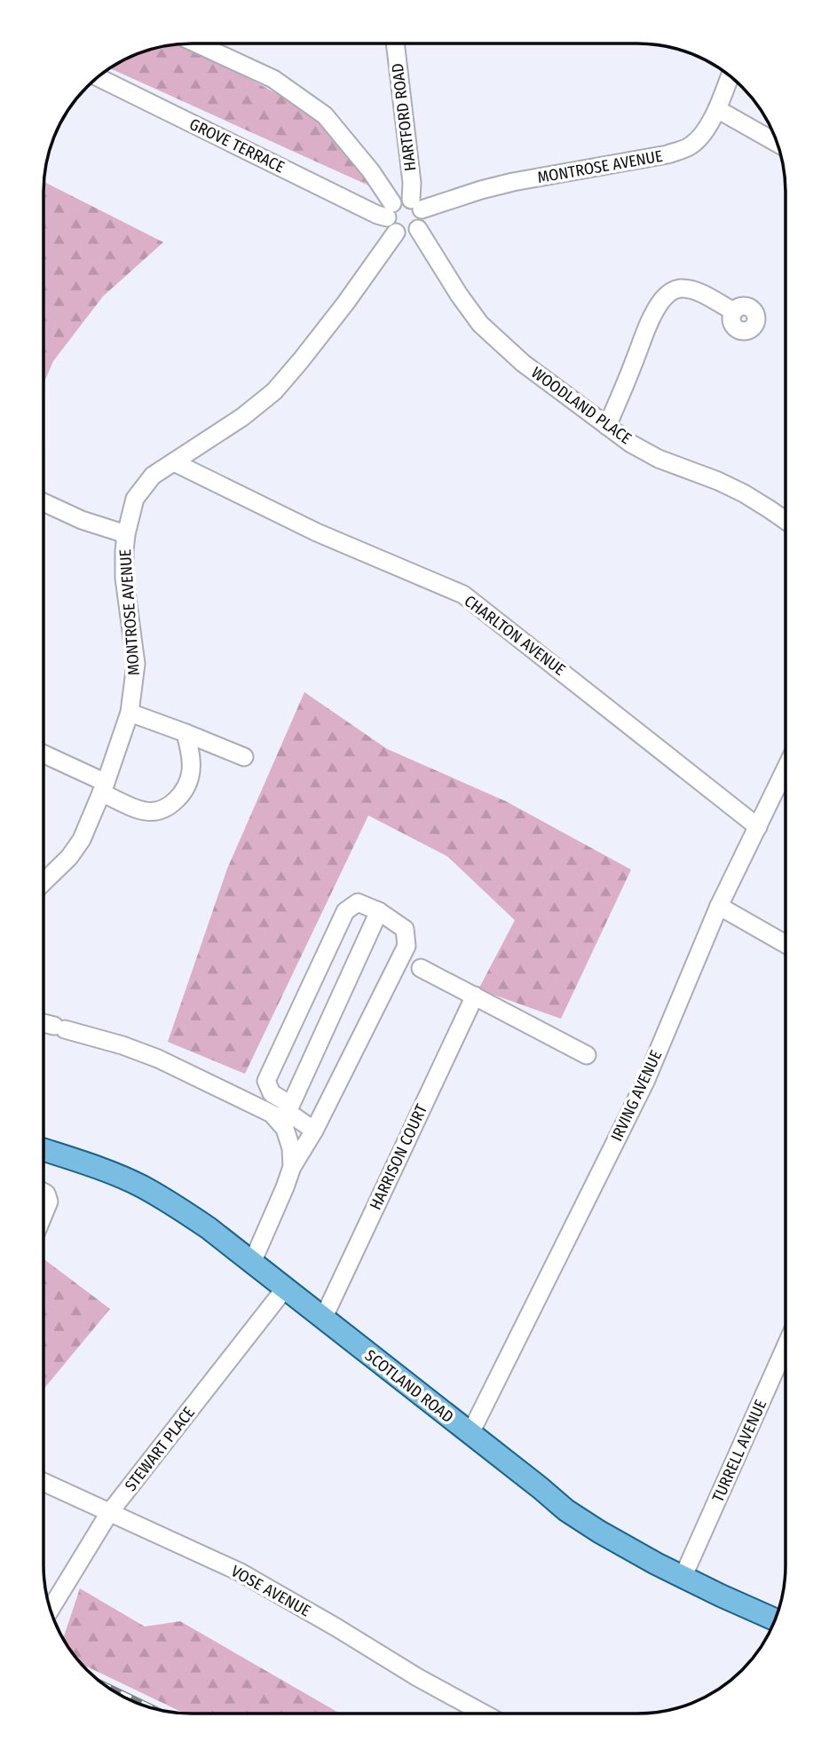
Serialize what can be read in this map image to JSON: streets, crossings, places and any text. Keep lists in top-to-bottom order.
{
  "streets": {
    "main road": ["SCOTLAND ROAD"],
    "street": [
      "HARTFORD ROAD",
      "GROVE TERRACE",
      "MONTROSE AVENUE",
      "WOODLAND PLACE",
      "CHARLTON AVENUE",
      "IRVING AVENUE",
      "HARRISON COURT",
      "STEWART PLACE",
      "TURRELL AVENUE",
      "VOSE AVENUE"
    ]
  },
  "crossings": [
    ["HARTFORD ROAD", "GROVE TERRACE"],
    ["HARTFORD ROAD", "MONTROSE AVENUE"],
    ["HARTFORD ROAD", "WOODLAND PLACE"],
    ["GROVE TERRACE", "MONTROSE AVENUE"],
    ["GROVE TERRACE", "WOODLAND PLACE"],
    ["MONTROSE AVENUE", "WOODLAND PLACE"],
    ["MONTROSE AVENUE", "CHARLTON AVENUE"],
    ["CHARLTON AVENUE", "IRVING AVENUE"],
    ["IRVING AVENUE", "SCOTLAND ROAD"],
    ["HARRISON COURT", "SCOTLAND ROAD"],
    ["SCOTLAND ROAD", "STEWART PLACE"],
    ["SCOTLAND ROAD", "TURRELL AVENUE"],
    ["STEWART PLACE", "VOSE AVENUE"]
  ]
}
